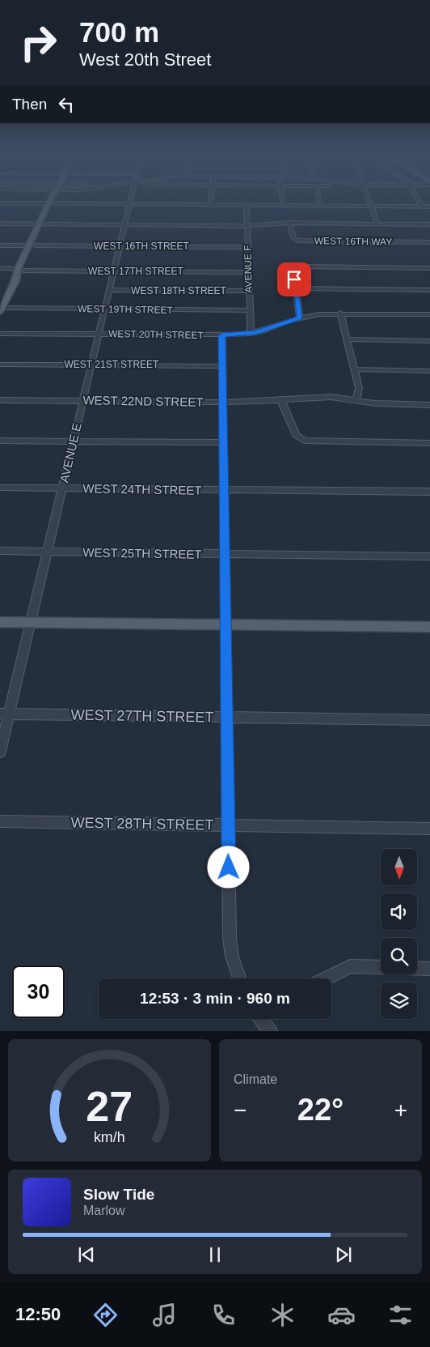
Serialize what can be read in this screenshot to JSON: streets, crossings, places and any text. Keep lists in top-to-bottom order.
{
  "streets": {
    "street": [
      "WEST 16TH WAY",
      "WEST 16TH STREET",
      "AVENUE F",
      "WEST 17TH STREET",
      "WEST 18TH STREET",
      "WEST 19TH STREET",
      "WEST 20TH STREET",
      "WEST 21ST STREET",
      "WEST 22ND STREET",
      "AVENUE E",
      "WEST 24TH STREET",
      "WEST 25TH STREET",
      "WEST 27TH STREET",
      "WEST 28TH STREET"
    ]
  },
  "crossings": [
    ["WEST 16TH STREET", "AVENUE F"],
    ["WEST 16TH STREET", "AVENUE E"],
    ["AVENUE F", "WEST 17TH STREET"],
    ["AVENUE F", "WEST 18TH STREET"],
    ["AVENUE F", "WEST 19TH STREET"],
    ["AVENUE F", "WEST 20TH STREET"],
    ["WEST 17TH STREET", "AVENUE E"],
    ["WEST 18TH STREET", "AVENUE E"],
    ["WEST 19TH STREET", "AVENUE E"],
    ["WEST 20TH STREET", "AVENUE E"],
    ["WEST 21ST STREET", "AVENUE E"],
    ["WEST 22ND STREET", "AVENUE E"],
    ["AVENUE E", "WEST 24TH STREET"],
    ["AVENUE E", "WEST 25TH STREET"],
    ["AVENUE E", "WEST 27TH STREET"]
  ],
  "north": "bottom",
  "page": {
    "turn": ["700 m", "West 20th Street"],
    "then": "Then",
    "limit": "30",
    "trip": "12:53 · 3 min · 960 m",
    "tile": "Climate",
    "heat": ["−", "22°", "+"],
    "song": ["Slow Tide", "Marlow"],
    "tabs": "12:50",
    "gauge": ["27", "km/h"]
  }
}
